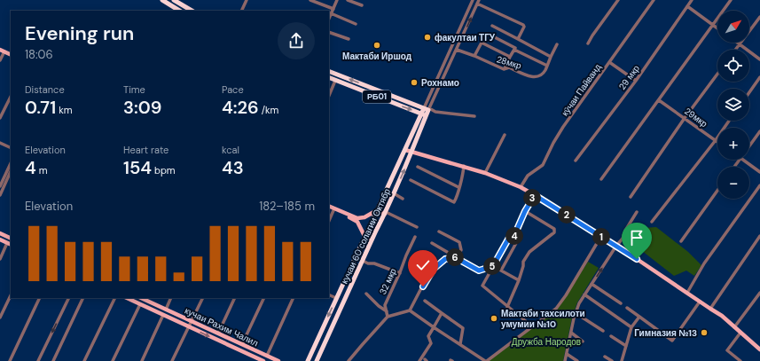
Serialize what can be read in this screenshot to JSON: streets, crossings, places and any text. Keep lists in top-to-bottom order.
{
  "streets": {
    "highway": ["РБ01", "кучаи 60 солагии Октябр"],
    "main road": ["кучаи Рахим Чалил"],
    "street": [
      "28мкр",
      "29 мкр",
      "кӯчаи Пайванд",
      "29мкр",
      "32 мкр"
    ]
  },
  "crossings": [
    ["РБ01", "кучаи 60 солагии Октябр"]
  ],
  "parks": ["Дружба Народов"],
  "places": [
    "факултаи ТГУ",
    "Мактаби Иршод",
    "Рохнамо",
    "Мактаби тахсилоти умумии №10",
    "Гимназия №13"
  ],
  "north": "top right",
  "page": {
    "map_buttons": ["+", "−"],
    "heading": ["Evening run", "18:06"],
    "stats": [
      ["Distance", "0.71 km"],
      ["Time", "3:09"],
      ["Pace", "4:26 /km"],
      ["Elevation", "4 m"],
      ["Heart rate", "154 bpm"],
      ["kcal", "43"]
    ],
    "pins": [
      "3",
      "2",
      "4",
      "1",
      "6",
      "5"
    ],
    "chart": ["Elevation", "182–185 m"]
  }
}
